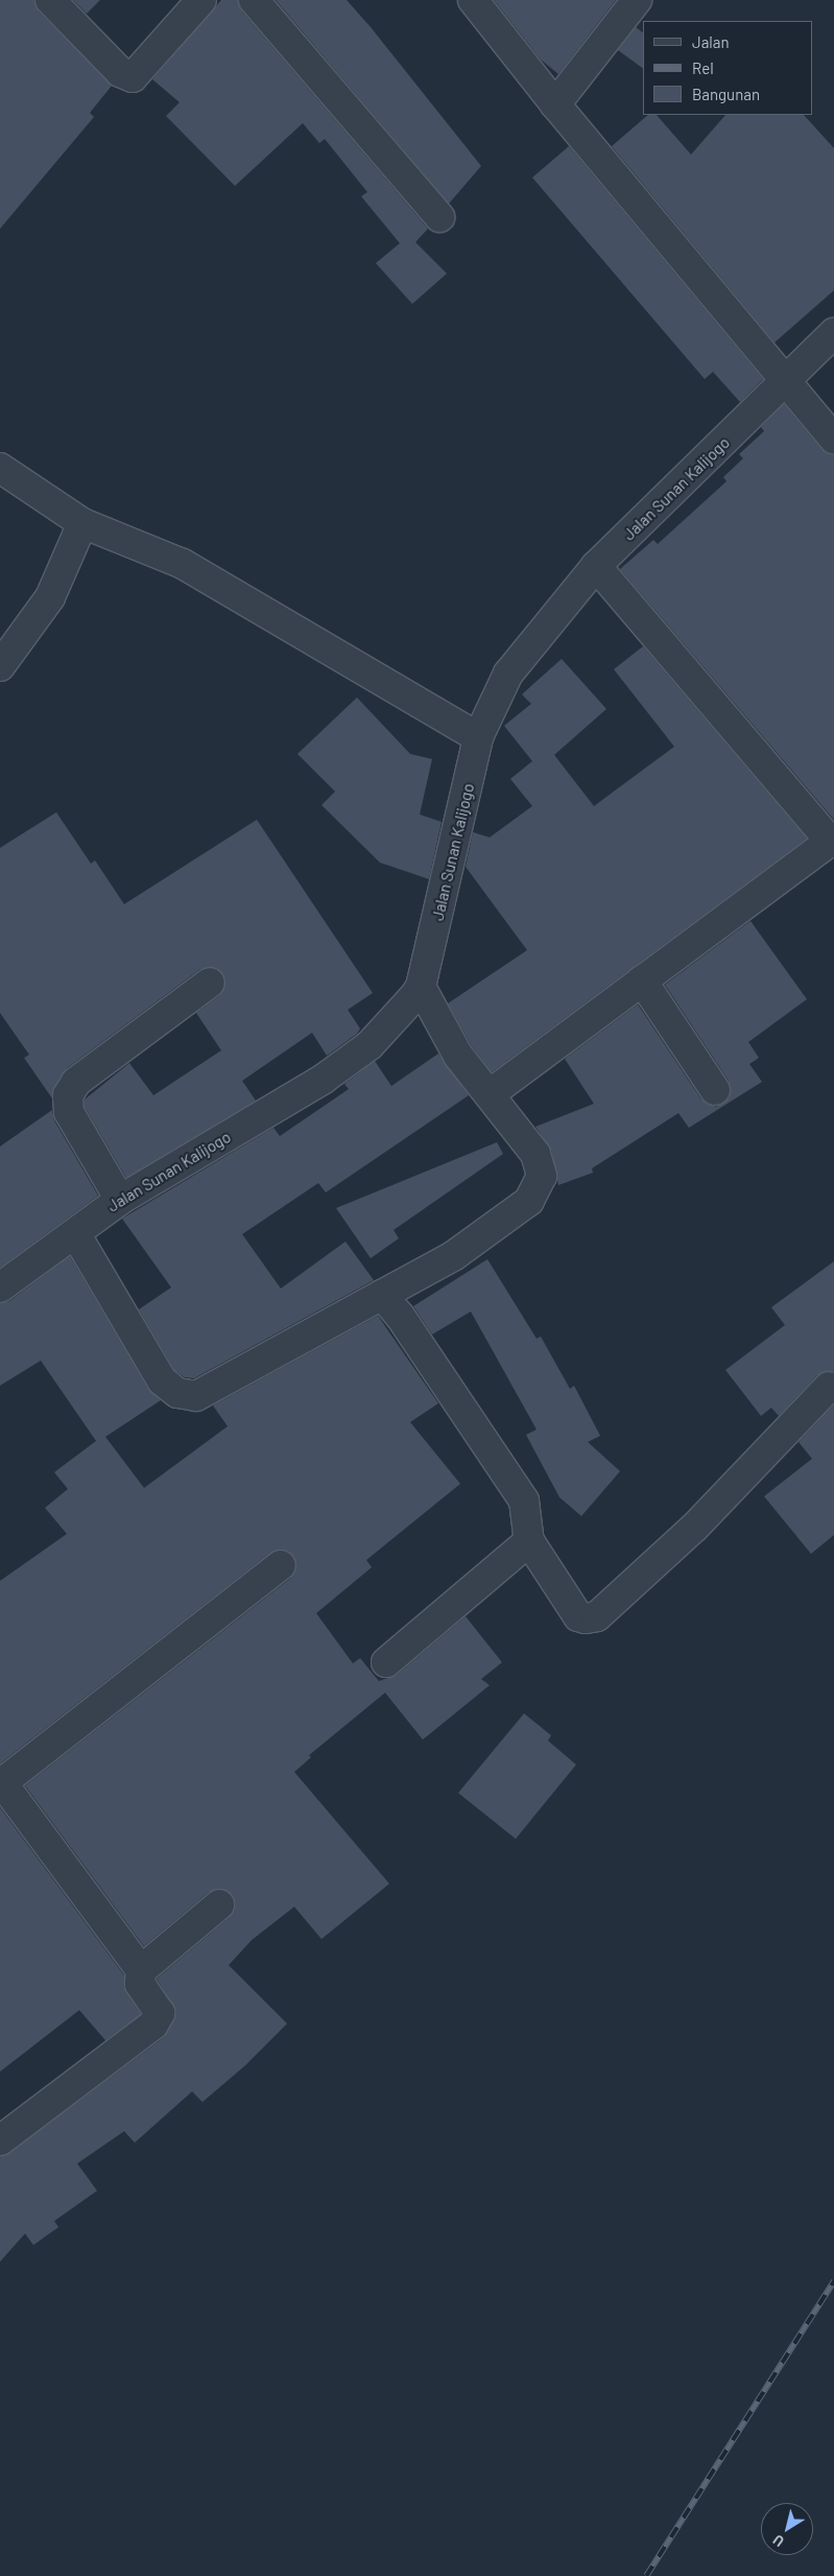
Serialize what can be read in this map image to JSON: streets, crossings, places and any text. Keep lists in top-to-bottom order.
{
  "streets": {
    "street": ["Jalan Sunan Kalijogo"]
  },
  "legend": ["Jalan", "Rel", "Bangunan"],
  "north": "bottom left"
}
